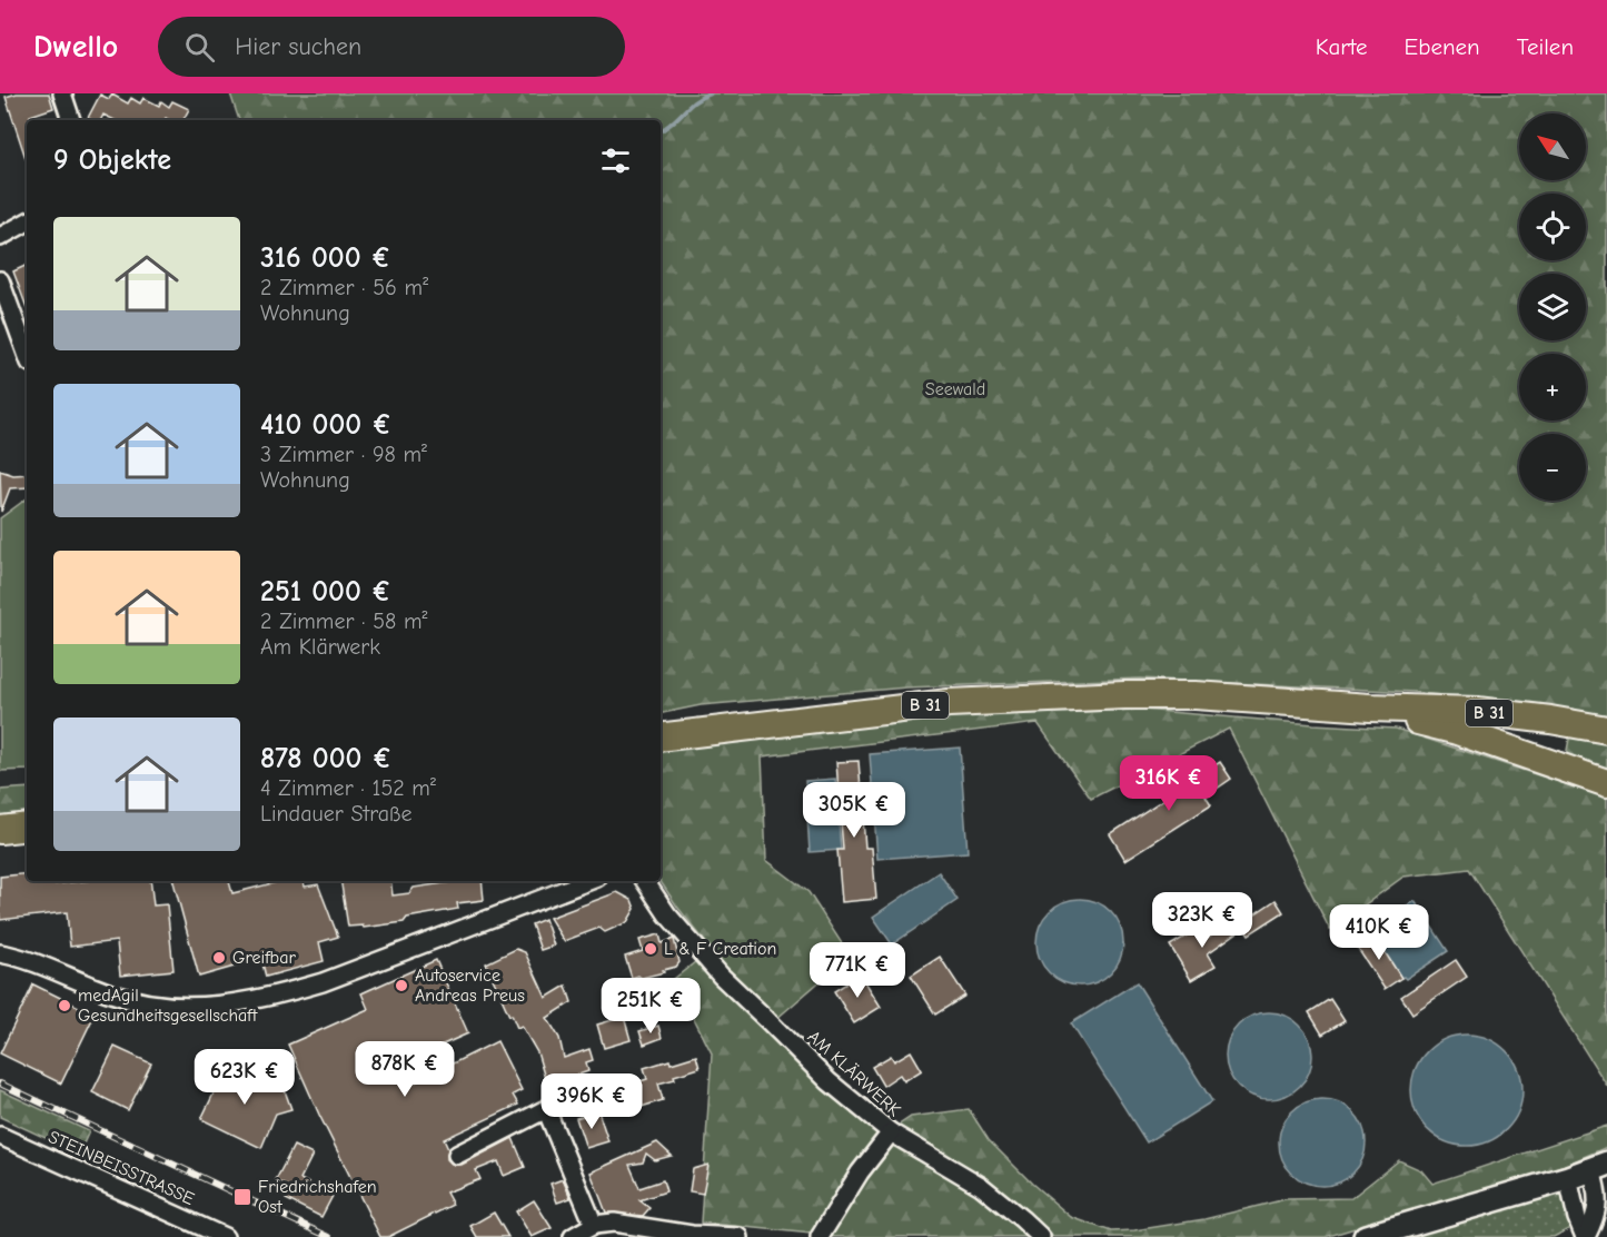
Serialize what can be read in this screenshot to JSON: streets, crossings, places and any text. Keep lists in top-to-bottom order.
{
  "streets": {
    "main road": ["B 31"],
    "street": ["AM KLÄRWERK", "STEINBEISSTRASSE"]
  },
  "parks": ["Seewald"],
  "places": {
    "other": [
      "L & F Creation",
      "Greifbar",
      "Autoservice Andreas Preus",
      "medAgil Gesundheitsgesellschaft"
    ],
    "transit": ["Friedrichshafen Ost"]
  },
  "north": "top left",
  "page": {
    "header": "Dwello",
    "search": "Hier suchen",
    "nav": ["Karte", "Ebenen", "Teilen"],
    "map_buttons": ["+", "−"],
    "heading": "9 Objekte",
    "list": [
      {
        "name": "316 000 €",
        "note": "2 Zimmer · 56 m² · Wohnung"
      },
      {
        "name": "410 000 €",
        "note": "3 Zimmer · 98 m² · Wohnung"
      },
      {
        "name": "251 000 €",
        "note": "2 Zimmer · 58 m² · Am Klärwerk"
      },
      {
        "name": "878 000 €",
        "note": "4 Zimmer · 152 m² · Lindauer Straße"
      }
    ],
    "price": [
      "316K €",
      "305K €",
      "323K €",
      "410K €",
      "771K €",
      "251K €",
      "878K €",
      "623K €",
      "396K €"
    ]
  }
}
